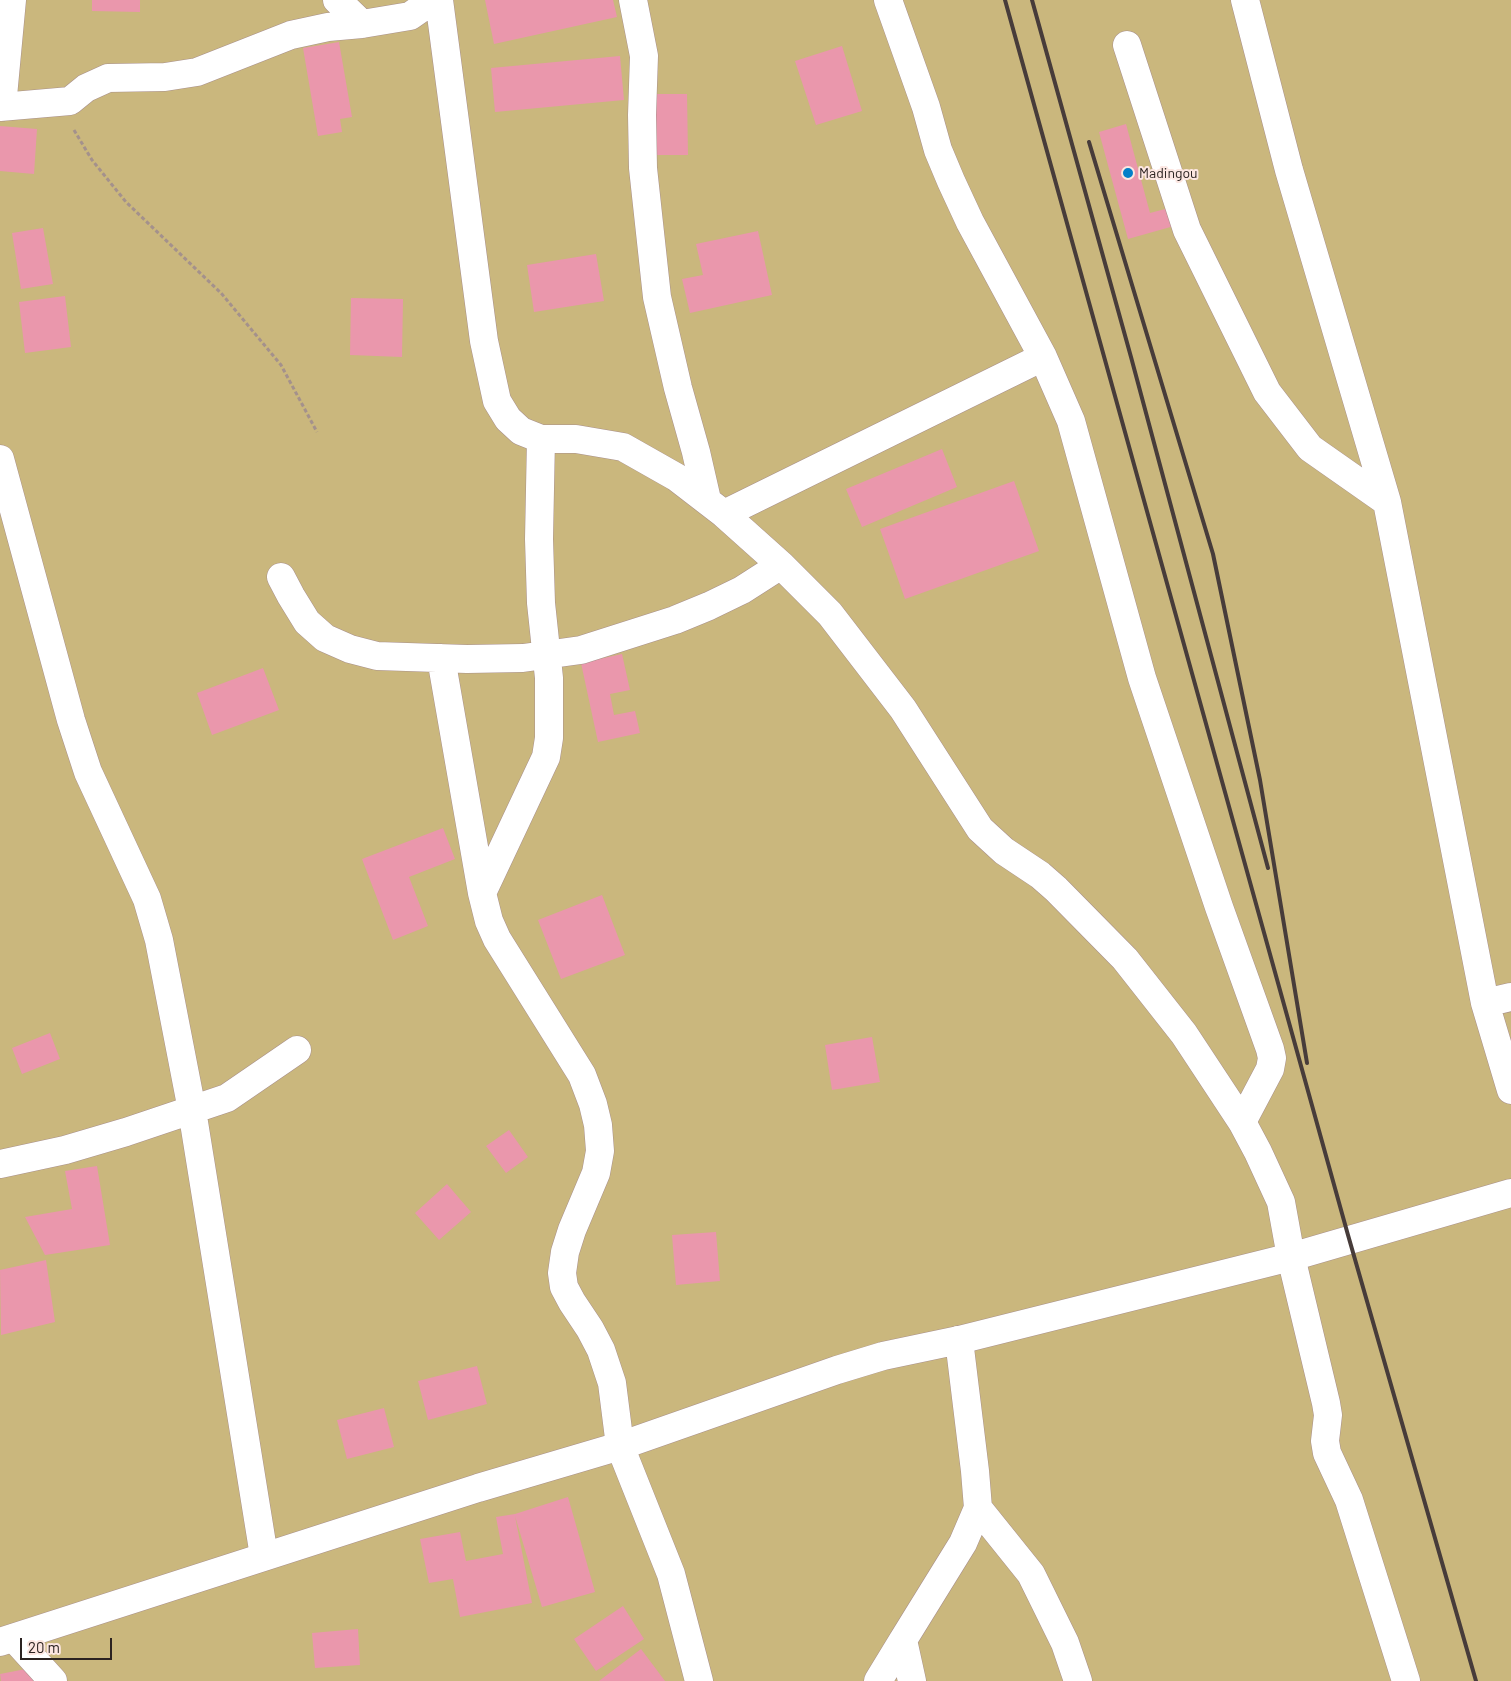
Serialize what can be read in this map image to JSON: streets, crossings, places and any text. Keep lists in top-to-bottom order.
{
  "places": ["Madingou"],
  "scale_bar": "20 m"
}
